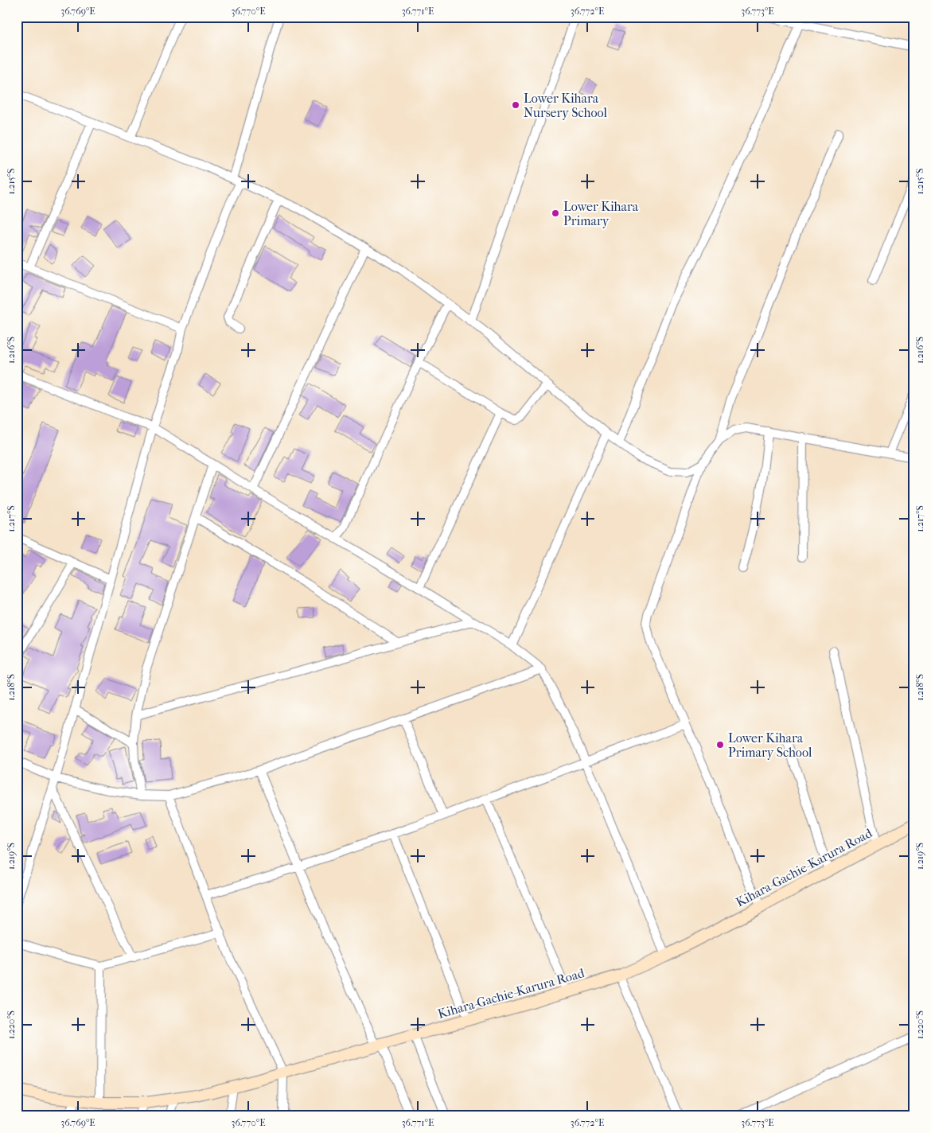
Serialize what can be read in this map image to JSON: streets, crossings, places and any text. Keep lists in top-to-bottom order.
{
  "streets": {
    "street": ["Kihara-Gachie-Karura Road"]
  },
  "places": ["Lower Kihara Nursery School", "Lower Kihara Primary", "Lower Kihara Primary School"],
  "coordinates": [
    "36.769°E",
    "36.770°E",
    "36.771°E",
    "36.772°E",
    "36.773°E",
    "1.215°S",
    "1.216°S",
    "1.217°S",
    "1.218°S",
    "1.219°S",
    "1.220°S"
  ]
}
